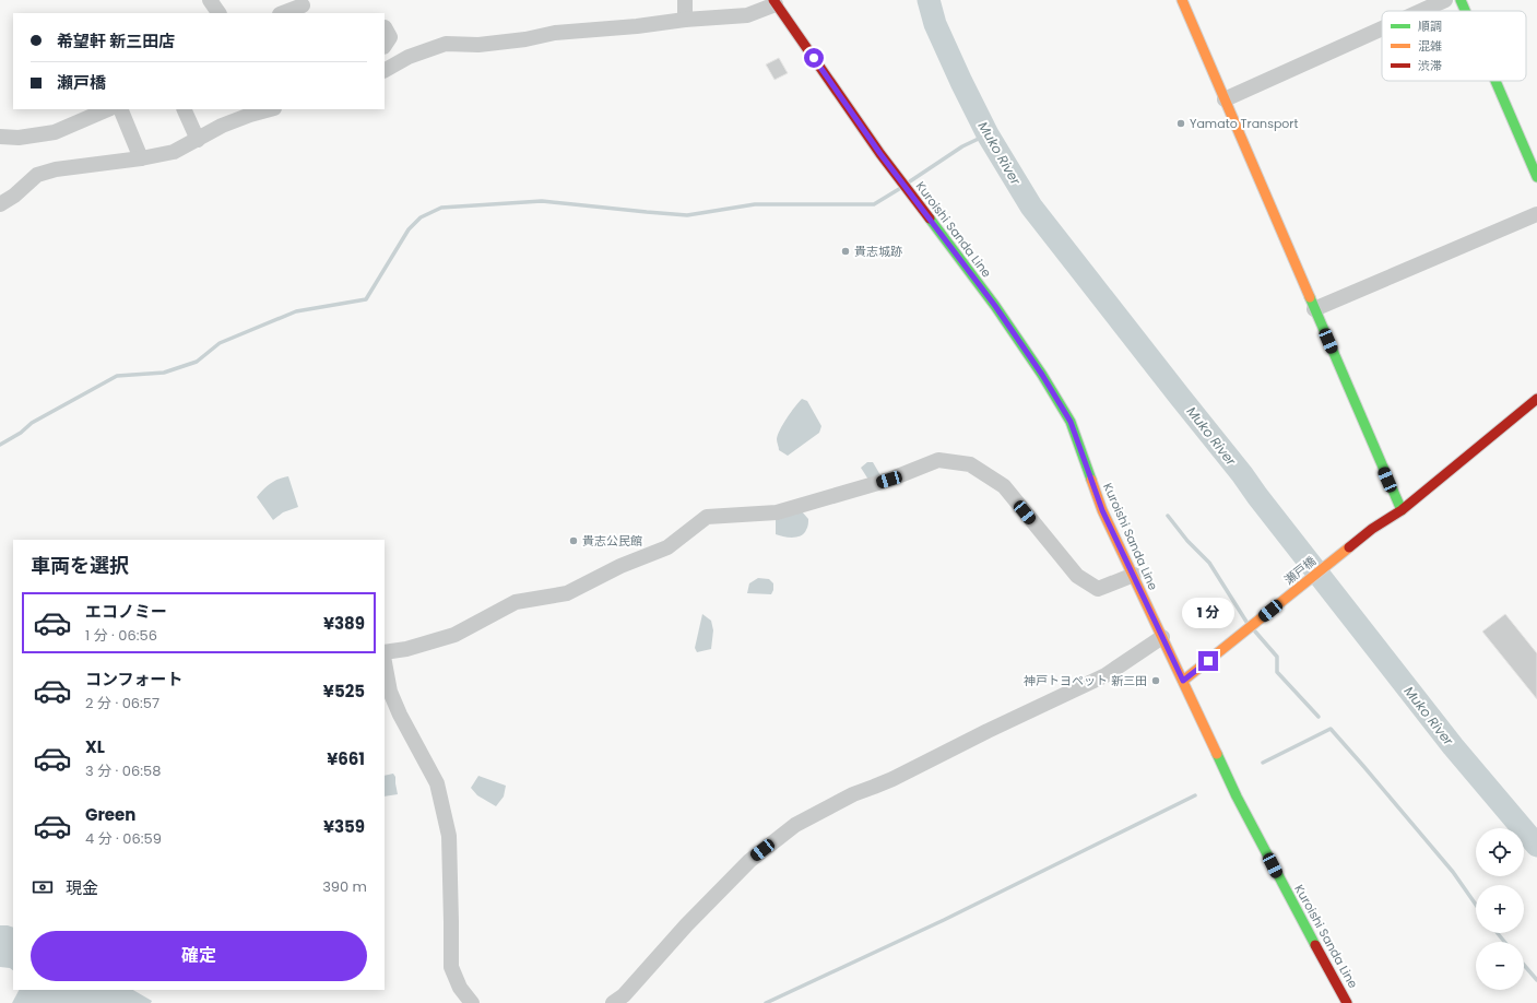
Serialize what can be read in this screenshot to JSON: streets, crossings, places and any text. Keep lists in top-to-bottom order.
{
  "streets": {
    "street": ["Kuroishi Sanda Line", "瀬戸橋"]
  },
  "crossings": [
    ["Kuroishi Sanda Line", "瀬戸橋"]
  ],
  "water": ["Muko River"],
  "places": [
    "Yamato Transport",
    "貴志城跡",
    "貴志公民館",
    "神戸トヨペット 新三田"
  ],
  "legend": ["順調", "混雑", "渋滞"],
  "page": {
    "banner": ["希望軒 新三田店", "瀬戸橋"],
    "heading": "車両を選択",
    "list": [
      {
        "name": "エコノミー",
        "note": "1 分 · 06:56",
        "value": "¥389"
      },
      {
        "name": "コンフォート",
        "note": "2 分 · 06:57",
        "value": "¥525"
      },
      {
        "name": "XL",
        "note": "3 分 · 06:58",
        "value": "¥661"
      },
      {
        "name": "Green",
        "note": "4 分 · 06:59",
        "value": "¥359"
      }
    ],
    "bubble": "1 分",
    "map_buttons": ["+", "−"],
    "pay": ["現金", "390 m"],
    "buttons": "確定"
  }
}
